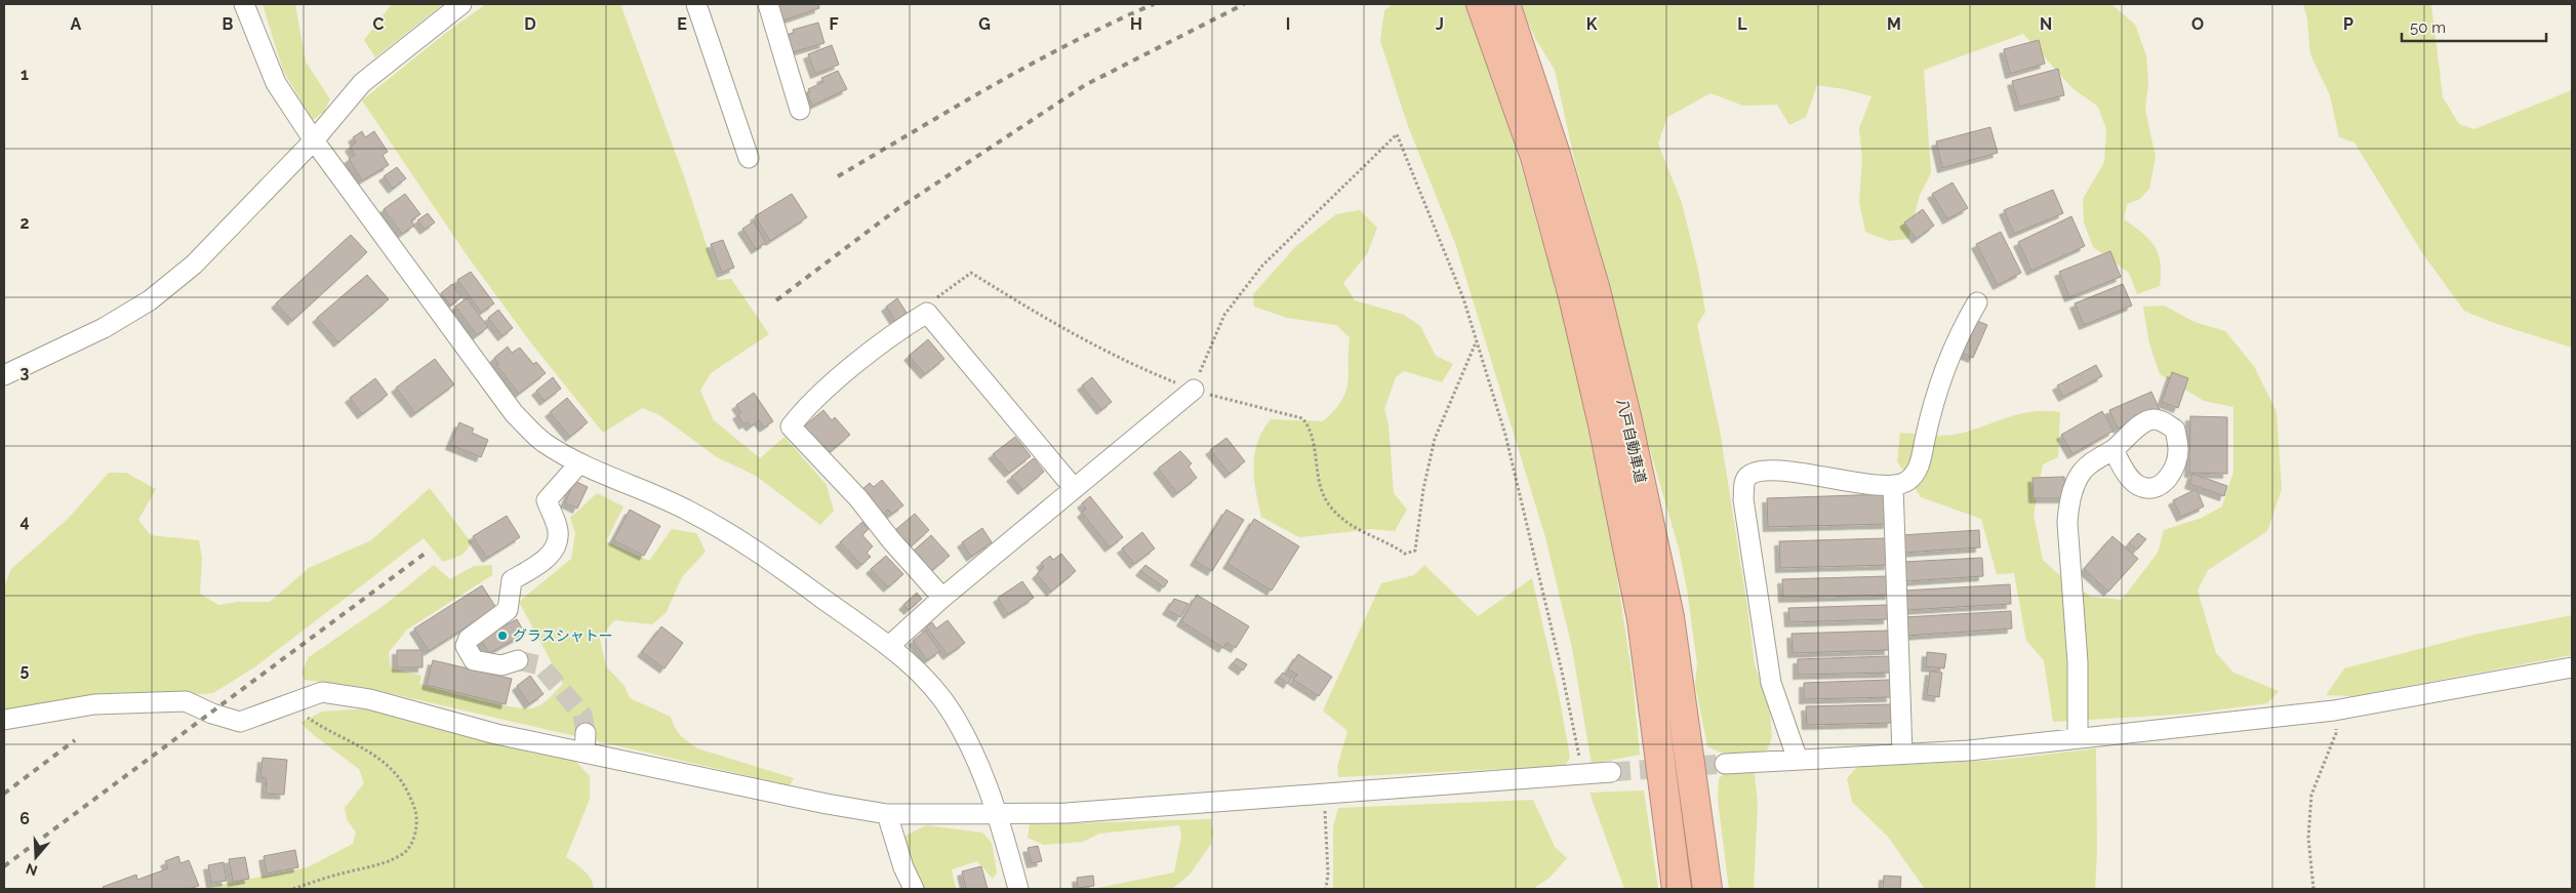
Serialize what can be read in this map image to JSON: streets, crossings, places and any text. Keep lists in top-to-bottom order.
{
  "streets": {
    "highway": ["八戸自動車道"]
  },
  "places": ["グラスシャトー"],
  "scale_bar": "50 m",
  "north": "bottom",
  "grid": {
    "columns": [
      "A",
      "B",
      "C",
      "D",
      "E",
      "F",
      "G",
      "H",
      "I",
      "J",
      "K",
      "L",
      "M",
      "N",
      "O",
      "P"
    ],
    "rows": [
      "1",
      "2",
      "3",
      "4",
      "5",
      "6"
    ]
  }
}
